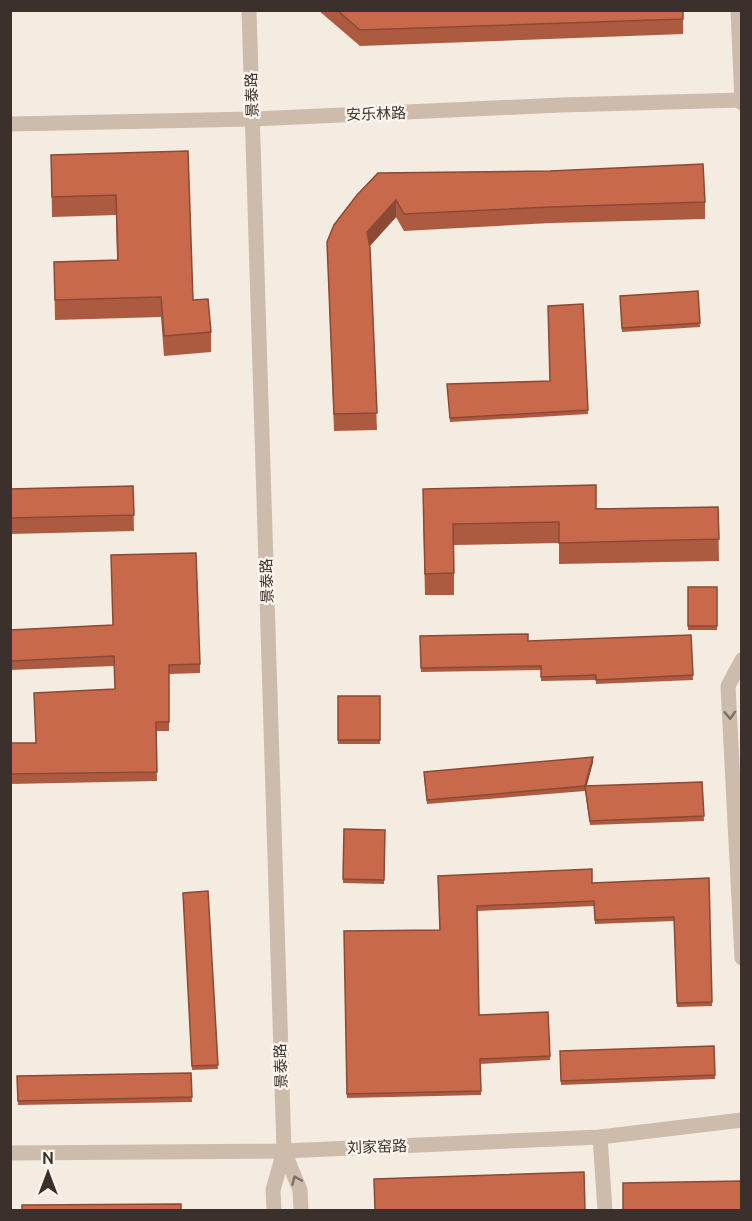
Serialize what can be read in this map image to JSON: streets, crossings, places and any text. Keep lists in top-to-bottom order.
{
  "streets": {
    "street": ["景泰路", "安乐林路", "刘家窑路"]
  },
  "crossings": [
    ["景泰路", "安乐林路"],
    ["景泰路", "刘家窑路"]
  ],
  "north": "top"
}
